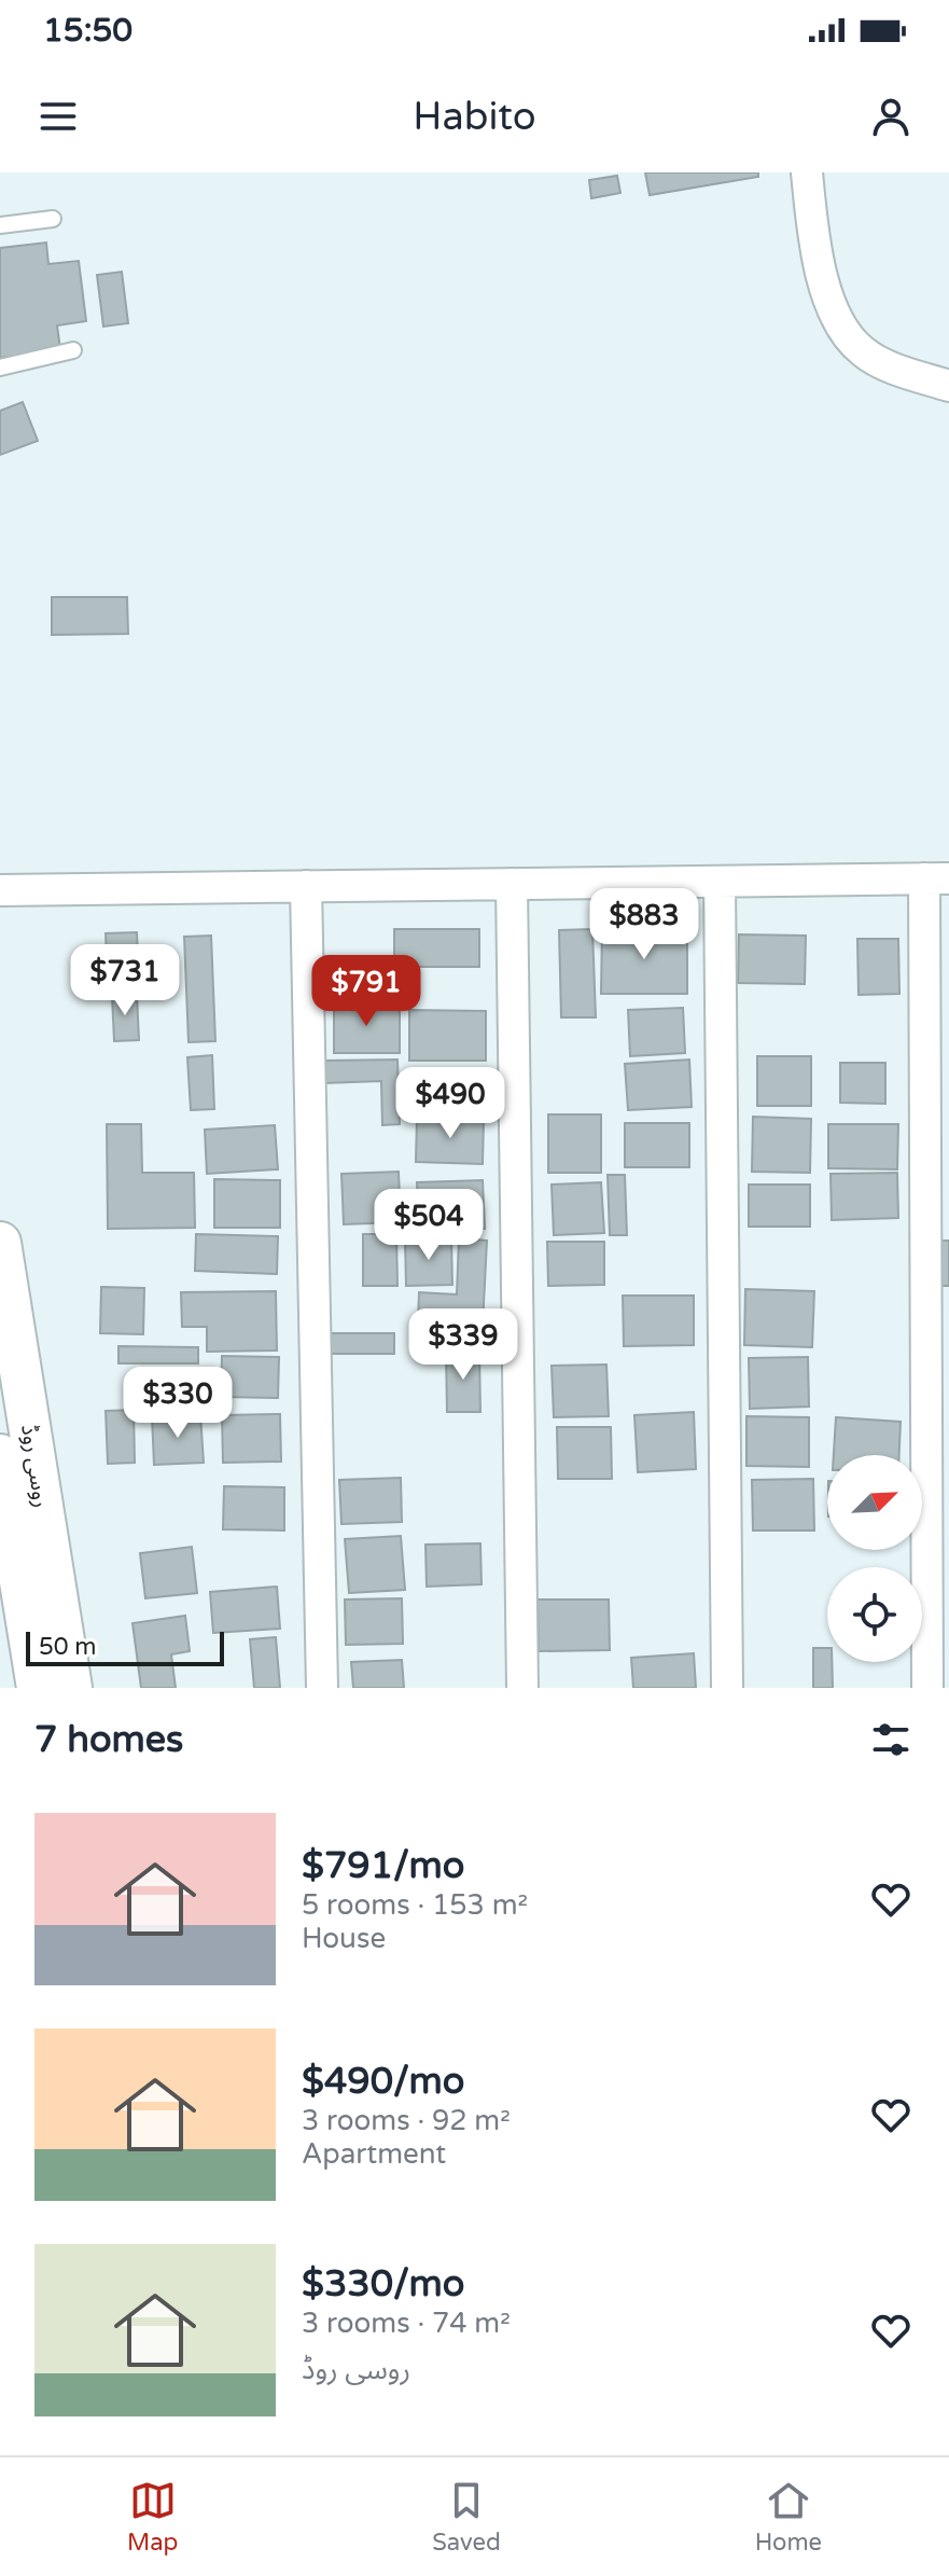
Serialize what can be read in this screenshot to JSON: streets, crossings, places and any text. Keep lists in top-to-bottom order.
{
  "streets": {
    "main road": ["روسی روڈ"]
  },
  "scale_bar": "50 m",
  "north": "top right",
  "page": {
    "status": "15:50",
    "header": "Habito",
    "price": [
      "$883",
      "$731",
      "$791",
      "$490",
      "$504",
      "$339",
      "$330"
    ],
    "scale": "50 m",
    "heading": "7 homes",
    "list": [
      {
        "name": "$791/mo",
        "note": "5 rooms · 153 m² · House"
      },
      {
        "name": "$490/mo",
        "note": "3 rooms · 92 m² · Apartment"
      },
      {
        "name": "$330/mo",
        "note": "3 rooms · 74 m² · روسی روڈ"
      }
    ],
    "tabs": ["Map", "Saved", "Home"]
  }
}
